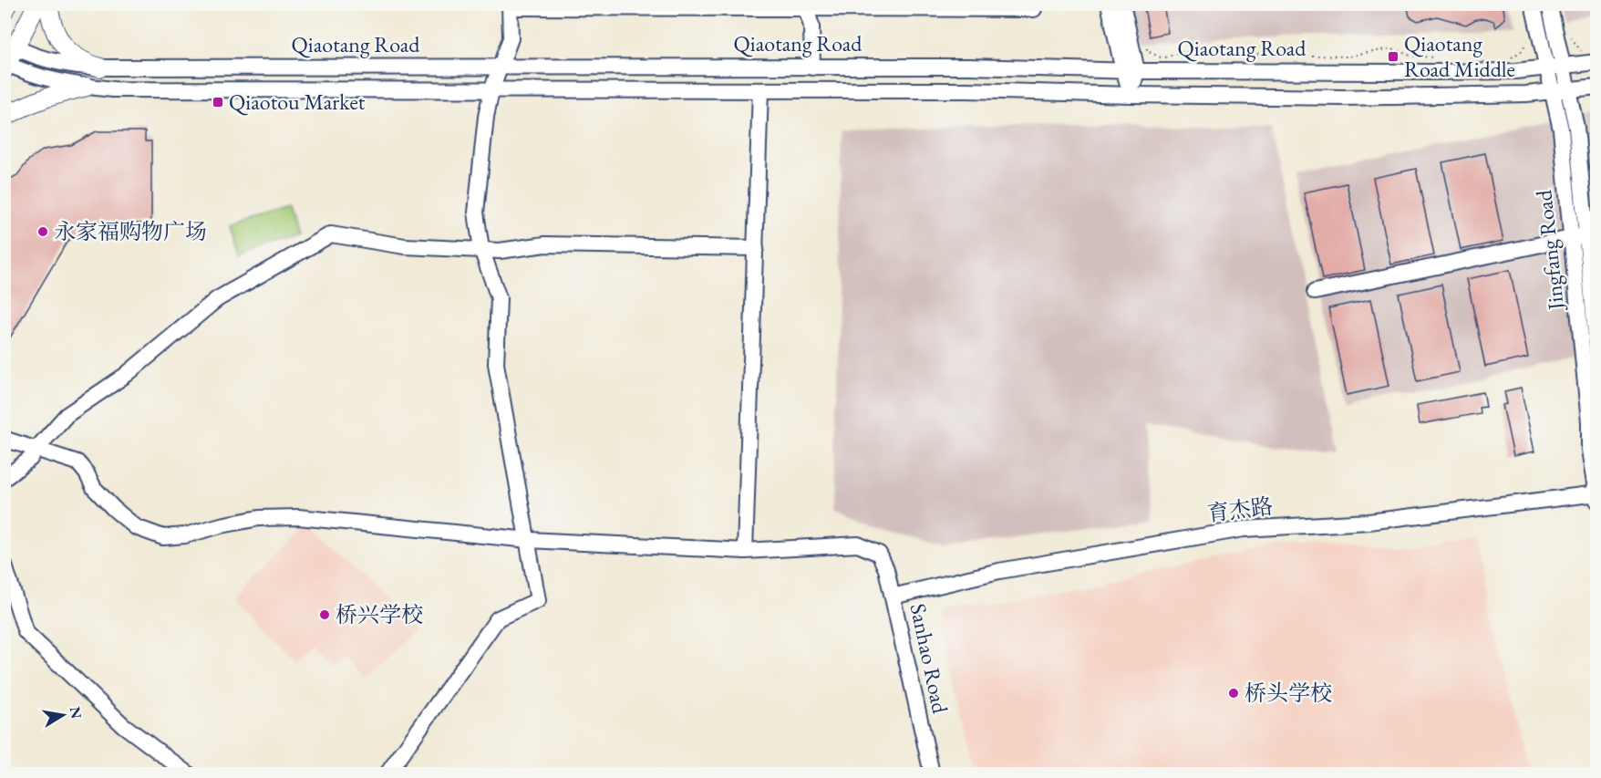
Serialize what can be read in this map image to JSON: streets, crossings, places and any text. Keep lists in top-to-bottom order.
{
  "streets": {
    "street": [
      "Qiaotang Road",
      "Jingfang Road",
      "育杰路",
      "Sanhao Road"
    ]
  },
  "crossings": [
    ["Qiaotang Road", "Jingfang Road"],
    ["Jingfang Road", "育杰路"],
    ["育杰路", "Sanhao Road"]
  ],
  "places": {
    "transit": ["Qiaotang Road Middle", "Qiaotou Market"],
    "other": ["永家福购物广场", "桥兴学校", "桥头学校"]
  },
  "north": "right"
}
